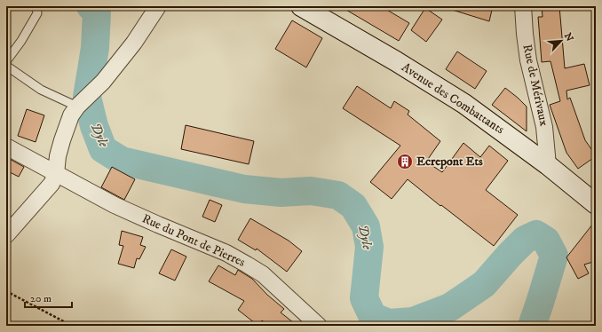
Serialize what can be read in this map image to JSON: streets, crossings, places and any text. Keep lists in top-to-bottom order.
{
  "streets": {
    "main road": ["Avenue des Combattants"],
    "street": ["Rue de Mérivaux", "Rue du Pont de Pierres"]
  },
  "crossings": [
    ["Rue de Mérivaux", "Avenue des Combattants"]
  ],
  "water": ["Dyle"],
  "places": {
    "building": ["Ecrepont Ets"]
  },
  "scale_bar": "20 m",
  "north": "top right"
}
